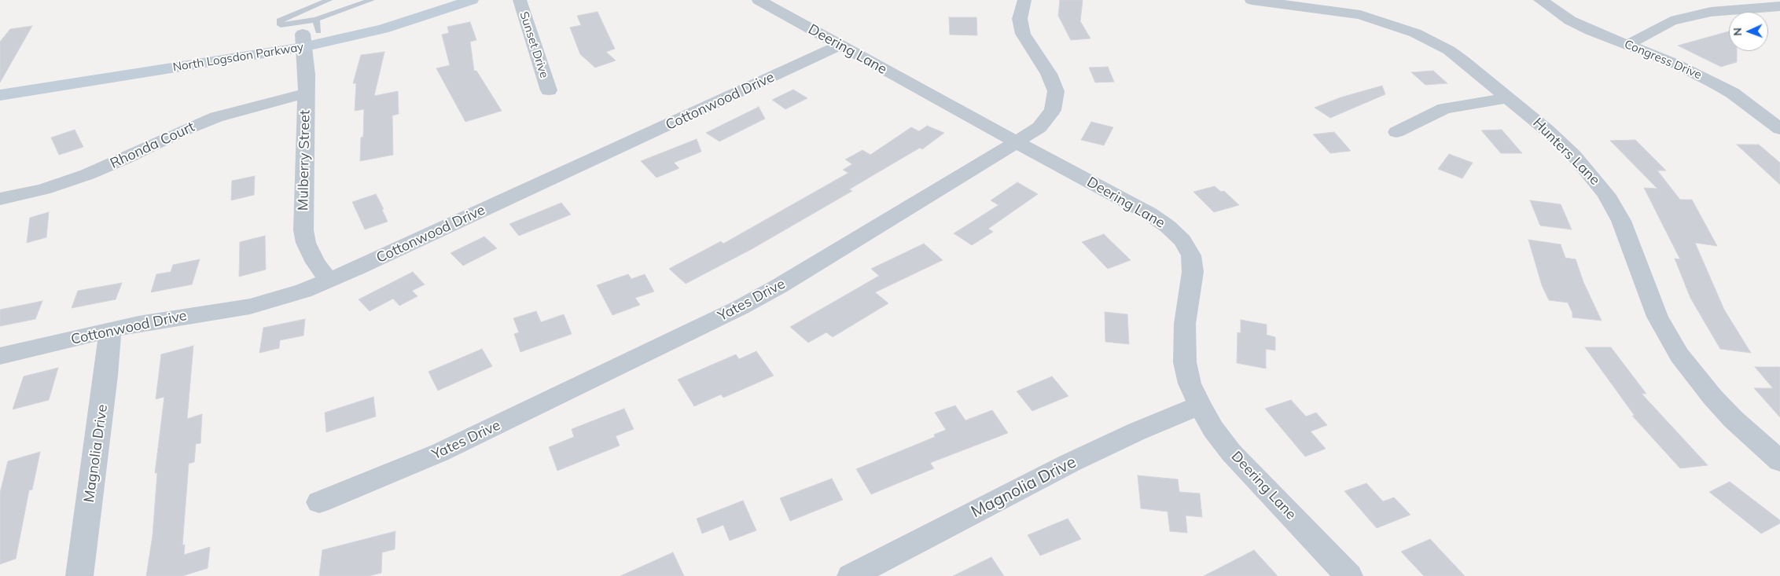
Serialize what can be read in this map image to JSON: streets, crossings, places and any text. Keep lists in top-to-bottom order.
{
  "streets": {
    "main road": ["North Logsdon Parkway"],
    "street": [
      "Sunset Drive",
      "Deering Lane",
      "Congress Drive",
      "Cottonwood Drive",
      "Rhonda Court",
      "Hunters Lane",
      "Mulberry Street",
      "Yates Drive",
      "Magnolia Drive"
    ]
  },
  "crossings": [
    ["Deering Lane", "Cottonwood Drive"],
    ["Deering Lane", "Yates Drive"],
    ["Deering Lane", "Magnolia Drive"],
    ["North Logsdon Parkway", "Mulberry Street"],
    ["Cottonwood Drive", "Mulberry Street"],
    ["Cottonwood Drive", "Magnolia Drive"],
    ["Rhonda Court", "Mulberry Street"]
  ],
  "north": "left"
}
